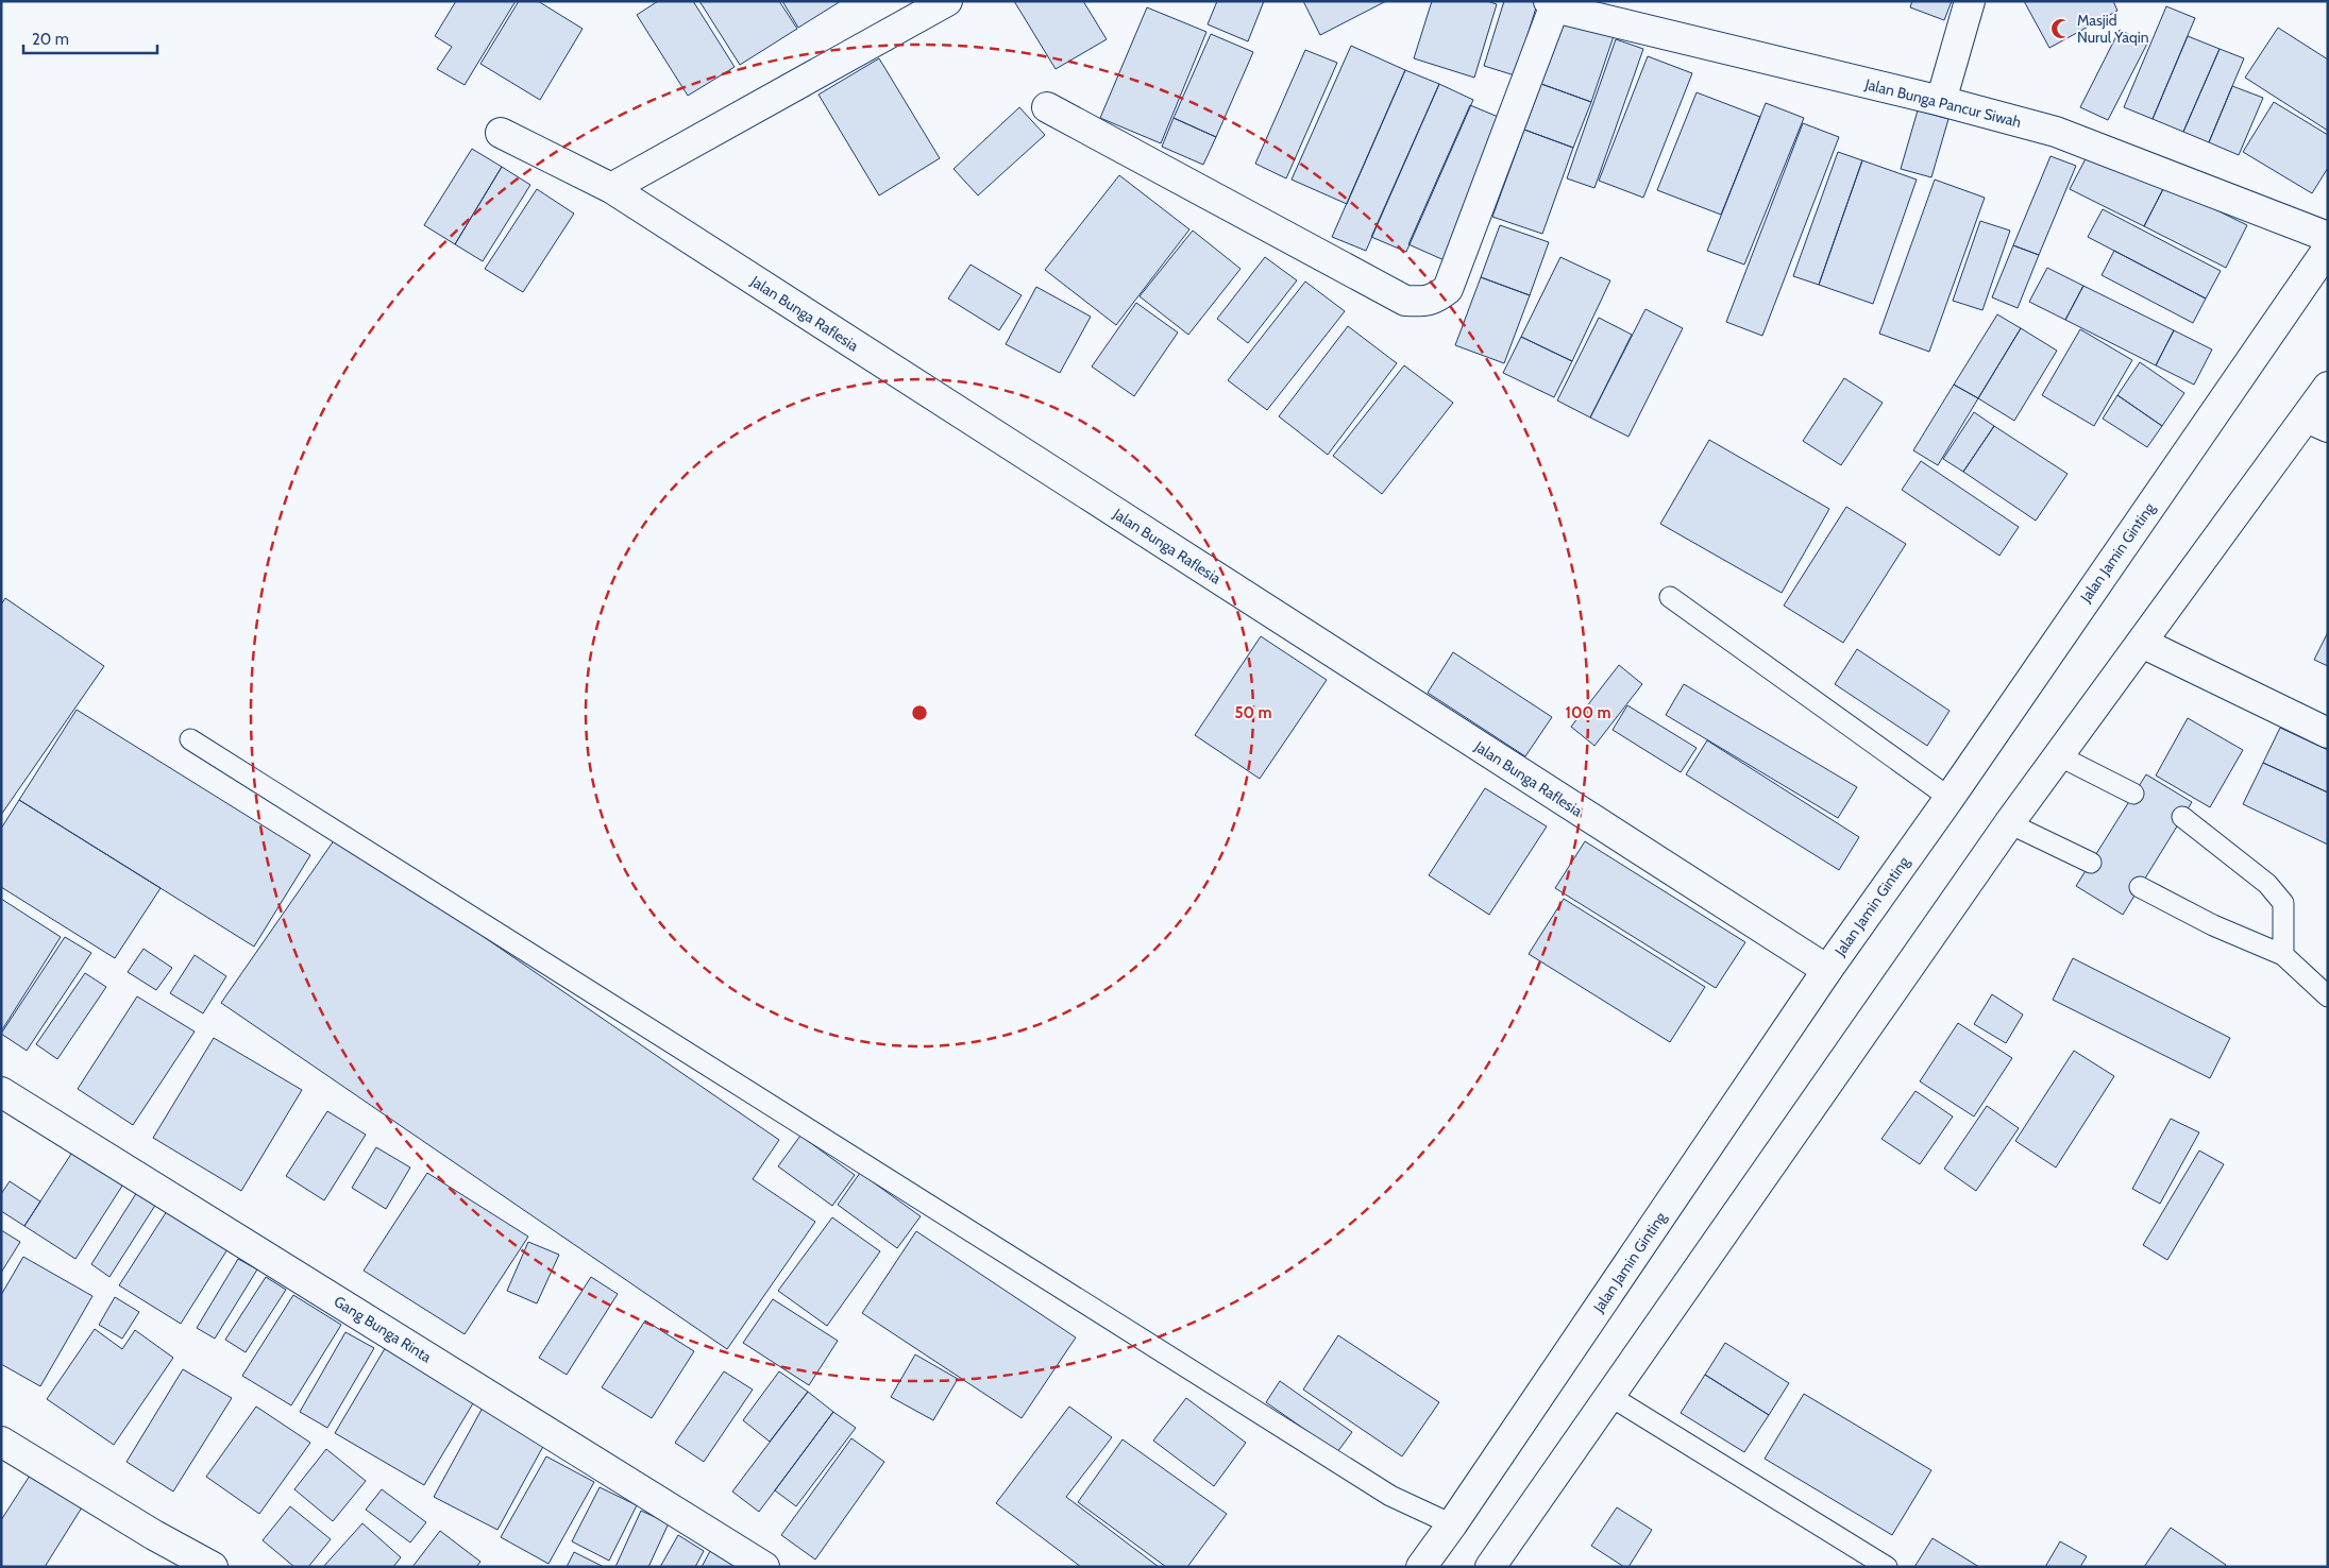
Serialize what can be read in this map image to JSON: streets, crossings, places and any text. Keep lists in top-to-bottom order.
{
  "streets": {
    "main road": [
      "Jalan Bunga Pancur Siwah",
      "Jalan Bunga Raflesia",
      "Jalan Jamin Ginting",
      "Gang Bunga Rinta"
    ]
  },
  "crossings": [
    ["Jalan Bunga Raflesia", "Jalan Jamin Ginting"]
  ],
  "places": {
    "mosque": ["Masjid Nurul Yaqin"]
  },
  "scale_bar": "20 m",
  "rings": ["50 m", "100 m"]
}
